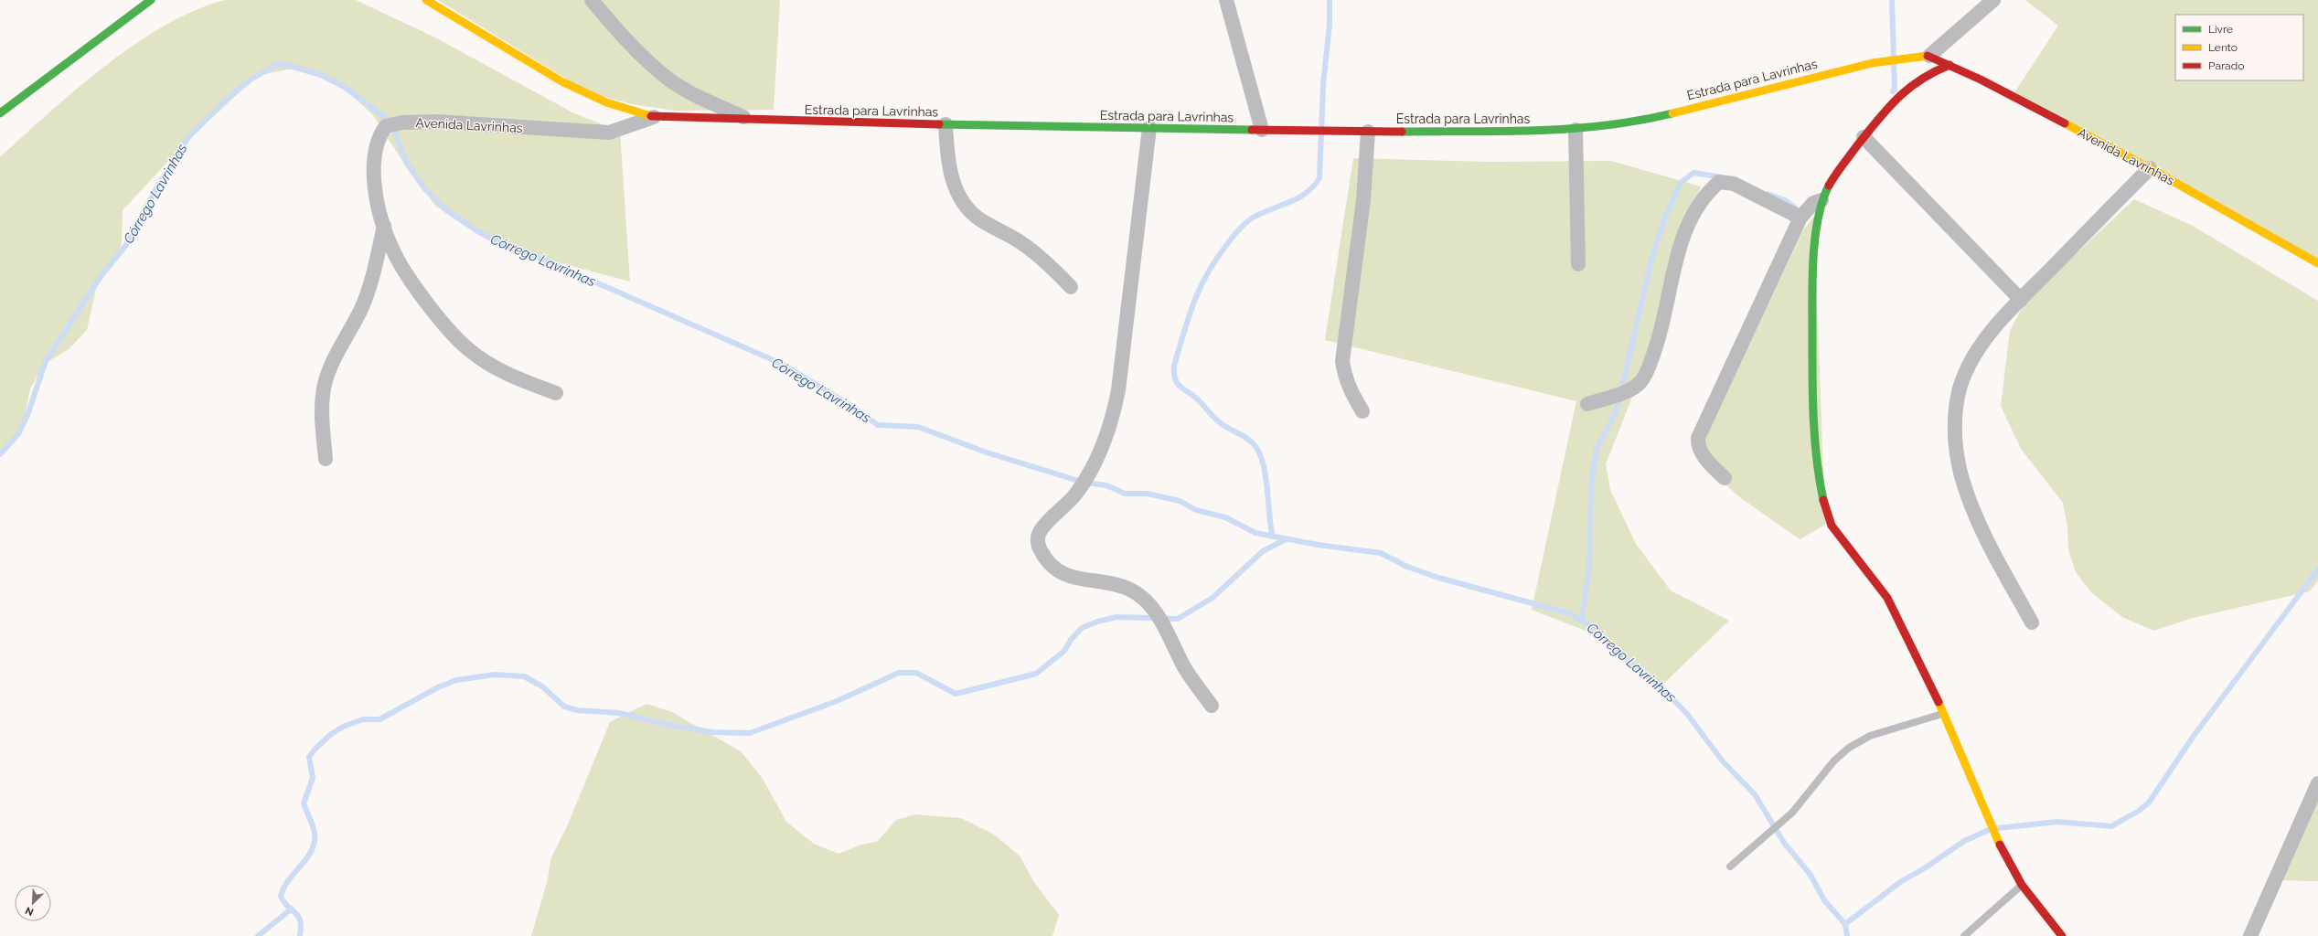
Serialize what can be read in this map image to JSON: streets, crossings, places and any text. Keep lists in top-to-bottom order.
{
  "streets": {
    "street": ["Estrada para Lavrinhas", "Avenida Lavrinhas"]
  },
  "crossings": [
    ["Estrada para Lavrinhas", "Avenida Lavrinhas"]
  ],
  "water": ["Córrego Lavrinhas"],
  "legend": ["Livre", "Lento", "Parado"],
  "north": "bottom left"
}
